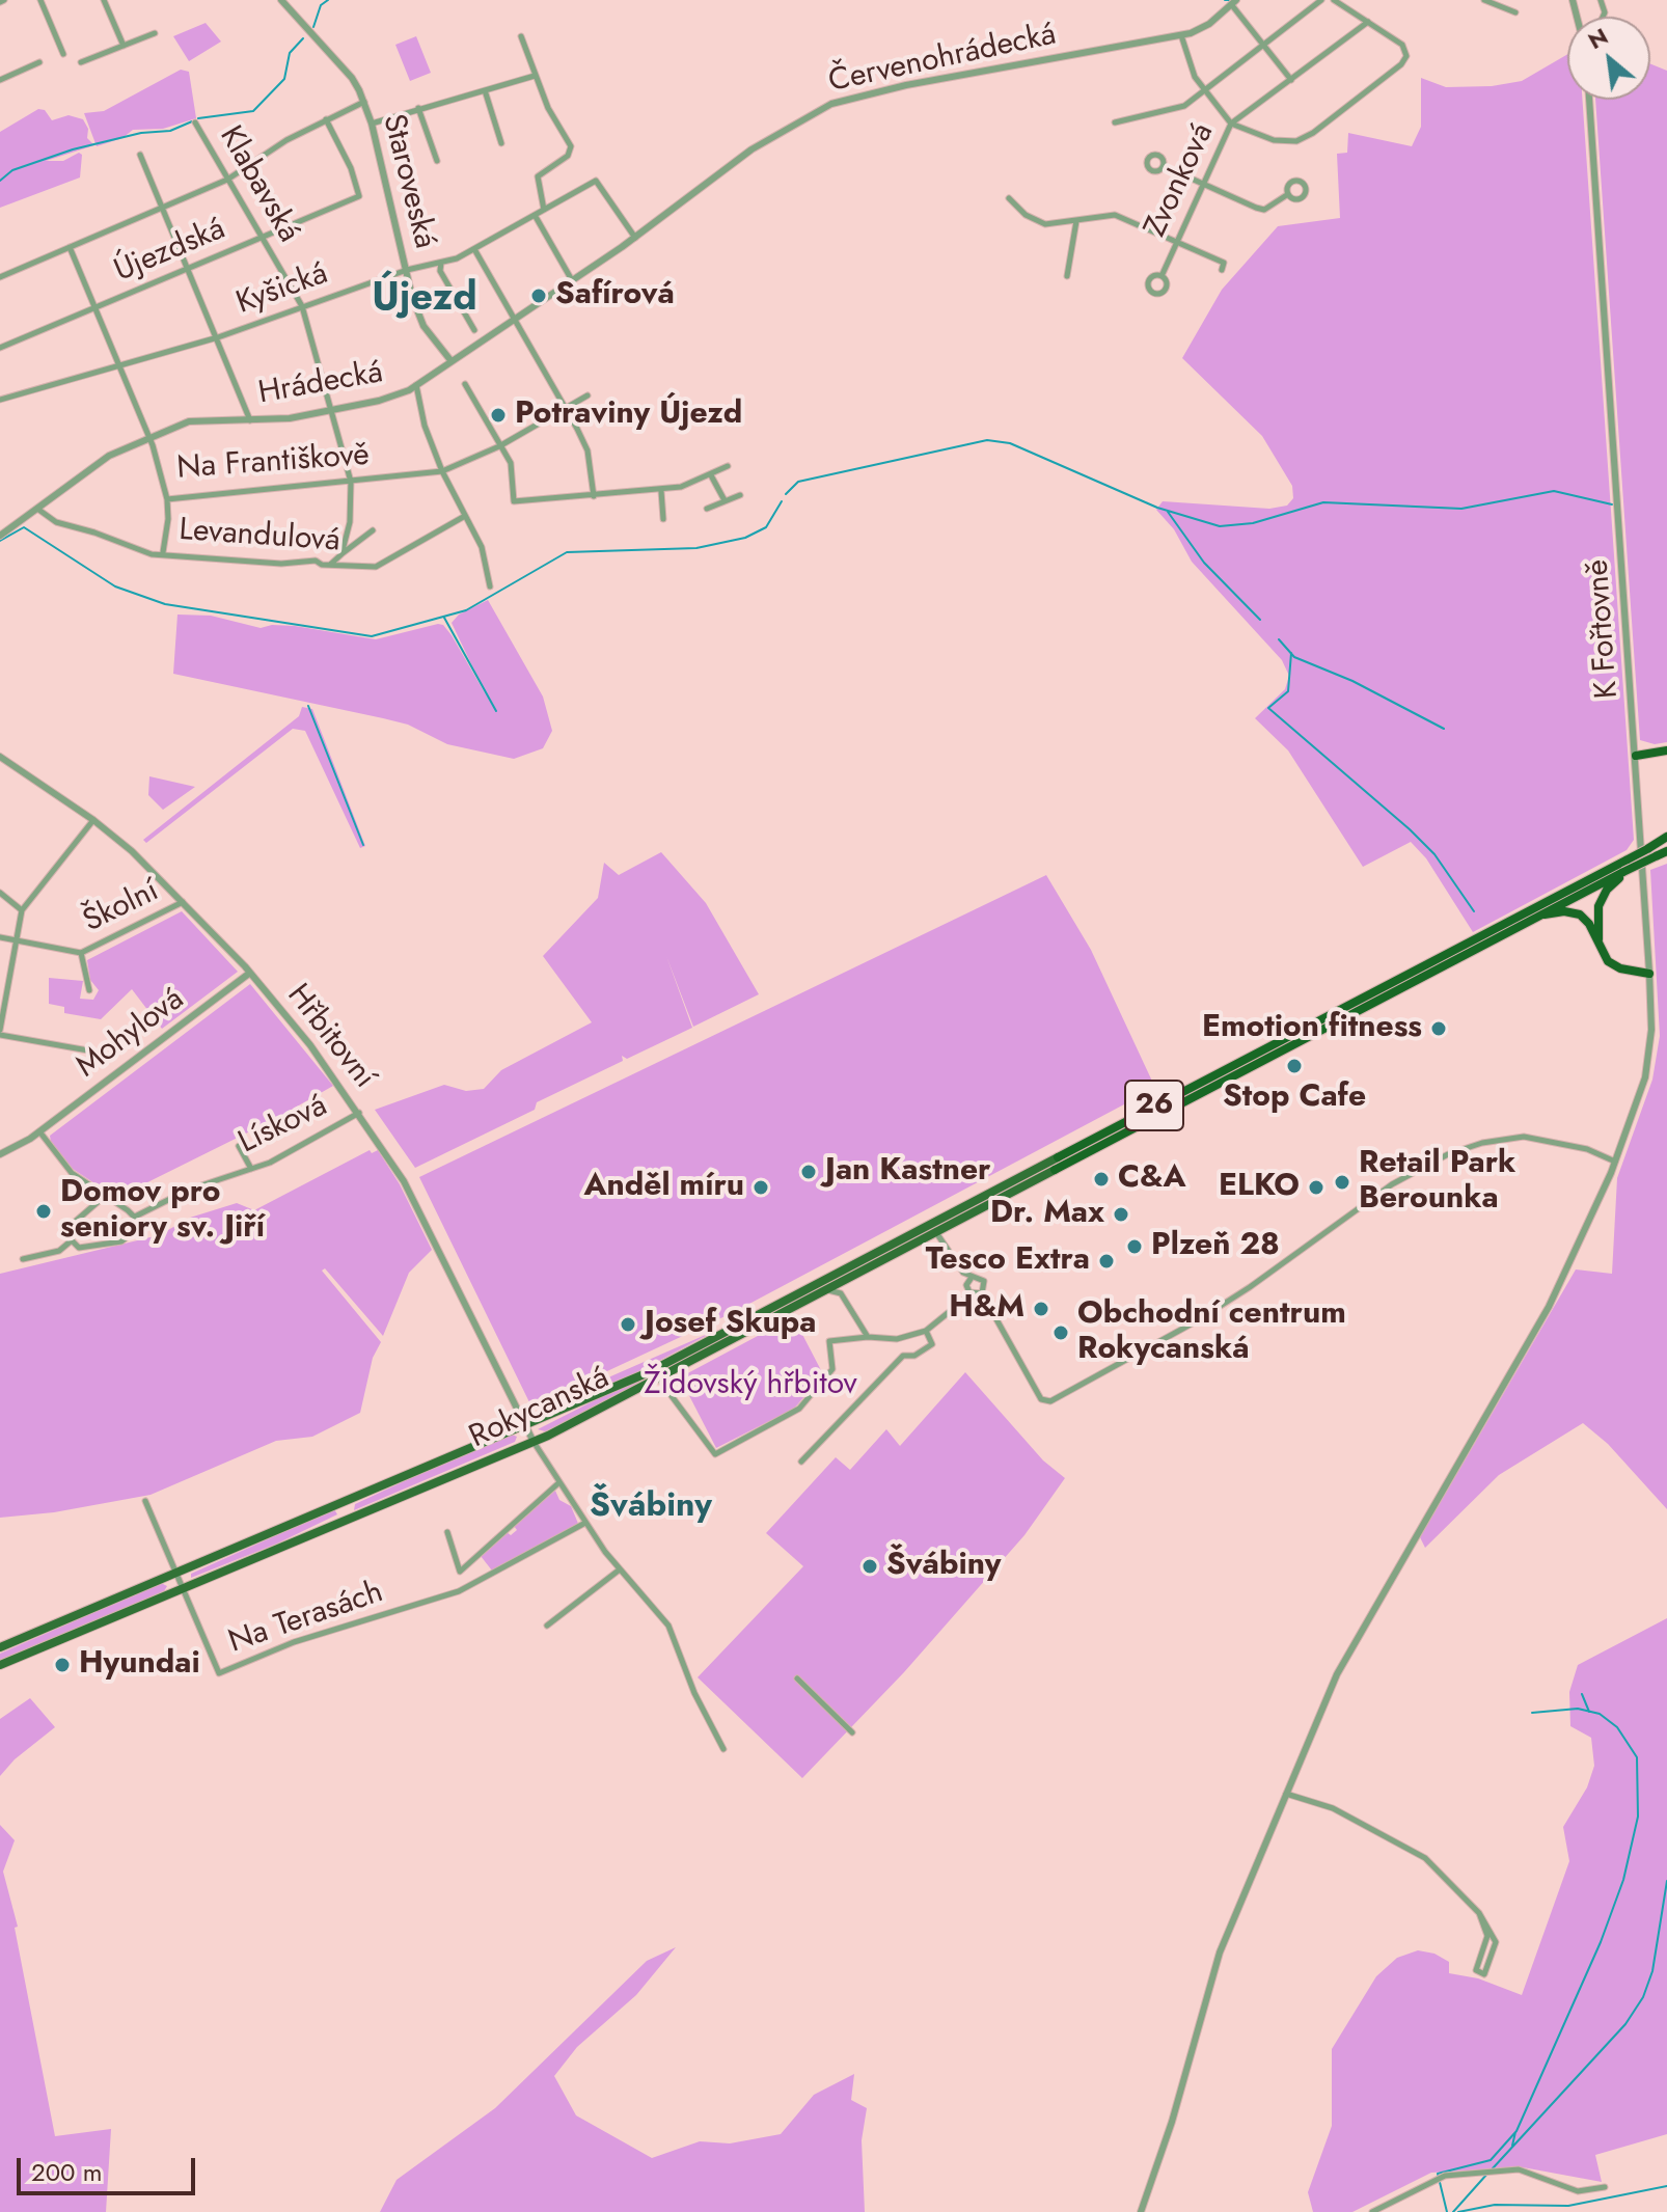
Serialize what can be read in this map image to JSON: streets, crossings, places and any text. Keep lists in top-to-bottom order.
{
  "streets": {
    "highway": ["26", "Rokycanská"],
    "street": [
      "Červenohrádecká",
      "Zvonková",
      "Staroveská",
      "Klabavská",
      "Újezdská",
      "Kyšická",
      "Hrádecká",
      "Na Františkově",
      "Levandulová",
      "K Fořtovně",
      "Školní",
      "Mohylová",
      "Hřbitovní",
      "Lísková",
      "Na Terasách"
    ]
  },
  "crossings": [
    ["Červenohrádecká", "Kyšická"],
    ["Červenohrádecká", "Hrádecká"],
    ["Staroveská", "Kyšická"],
    ["Staroveská", "Hrádecká"],
    ["Klabavská", "Újezdská"],
    ["Klabavská", "Kyšická"],
    ["Klabavská", "Hrádecká"],
    ["Klabavská", "Na Františkově"],
    ["Újezdská", "Na Františkově"],
    ["Kyšická", "Hrádecká"],
    ["Kyšická", "Na Františkově"],
    ["Hrádecká", "Na Františkově"],
    ["Hrádecká", "Levandulová"],
    ["Školní", "Hřbitovní"],
    ["Mohylová", "Hřbitovní"],
    ["Hřbitovní", "Lísková"],
    ["Hřbitovní", "Rokycanská"],
    ["26", "Rokycanská"],
    ["Rokycanská", "Na Terasách"]
  ],
  "districts": ["Újezd", "Švábiny"],
  "parks": ["Židovský hřbitov"],
  "places": [
    "Safírová",
    "Potraviny Újezd",
    "Emotion fitness",
    "Stop Cafe",
    "Jan Kastner",
    "C&A",
    "Retail Park Berounka",
    "Anděl míru",
    "ELKO",
    "Domov pro seniory sv. Jiří",
    "Dr. Max",
    "Plzeň 28",
    "Tesco Extra",
    "H&M",
    "Josef Skupa",
    "Obchodní centrum Rokycanská",
    "Švábiny",
    "Hyundai"
  ],
  "scale_bar": "200 m",
  "north": "top left"
}
